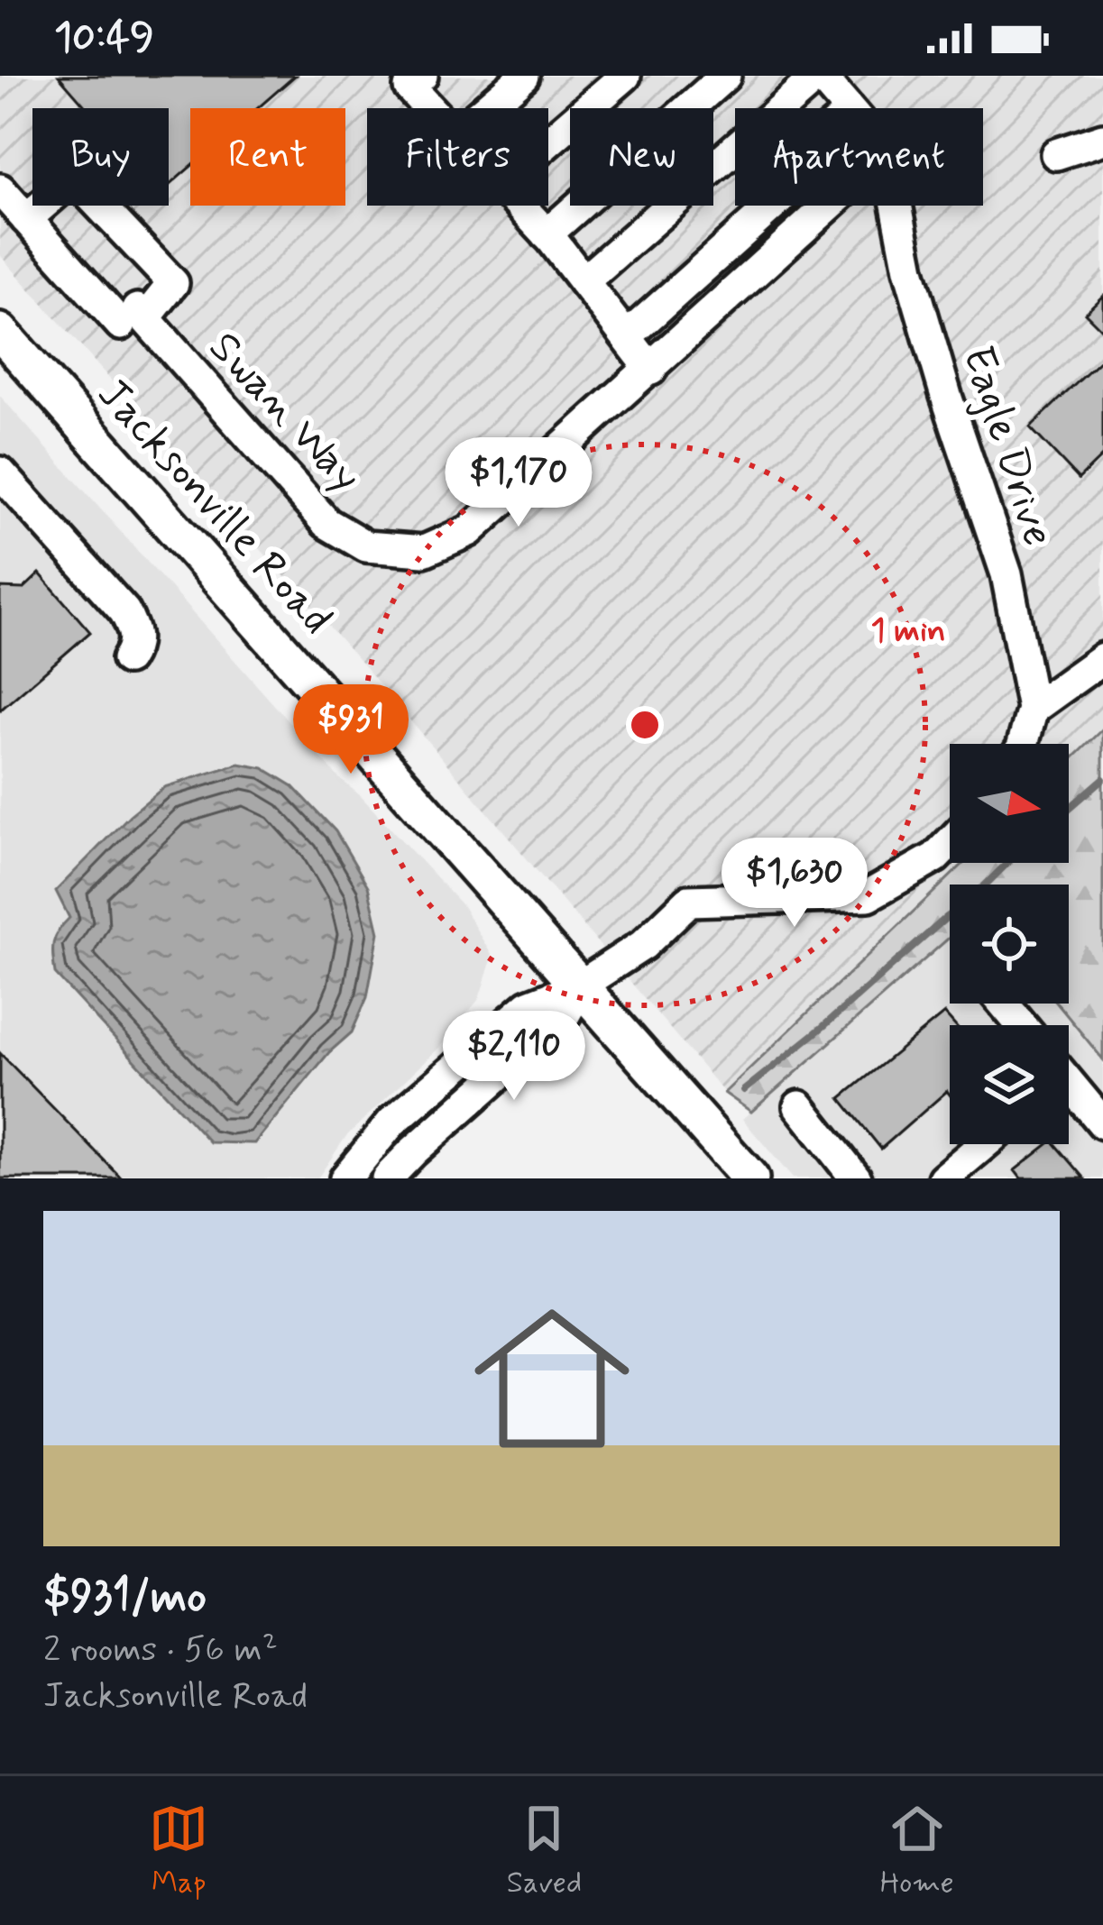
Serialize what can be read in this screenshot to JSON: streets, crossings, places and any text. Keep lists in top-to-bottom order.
{
  "streets": {
    "main road": ["Jacksonville Road"],
    "street": ["Swan Way", "Eagle Drive"]
  },
  "north": "right",
  "page": {
    "status": "10:49",
    "chip": [
      "Buy",
      "Rent",
      "Filters",
      "New",
      "Apartment"
    ],
    "price": [
      "$1,170",
      "$931",
      "$1,630",
      "$2,110"
    ],
    "list": [
      {
        "name": "$931/mo",
        "note": "2 rooms · 56 m² · Jacksonville Road"
      }
    ],
    "tabs": ["Map", "Saved", "Home"]
  },
  "rings": ["1 min"]
}
